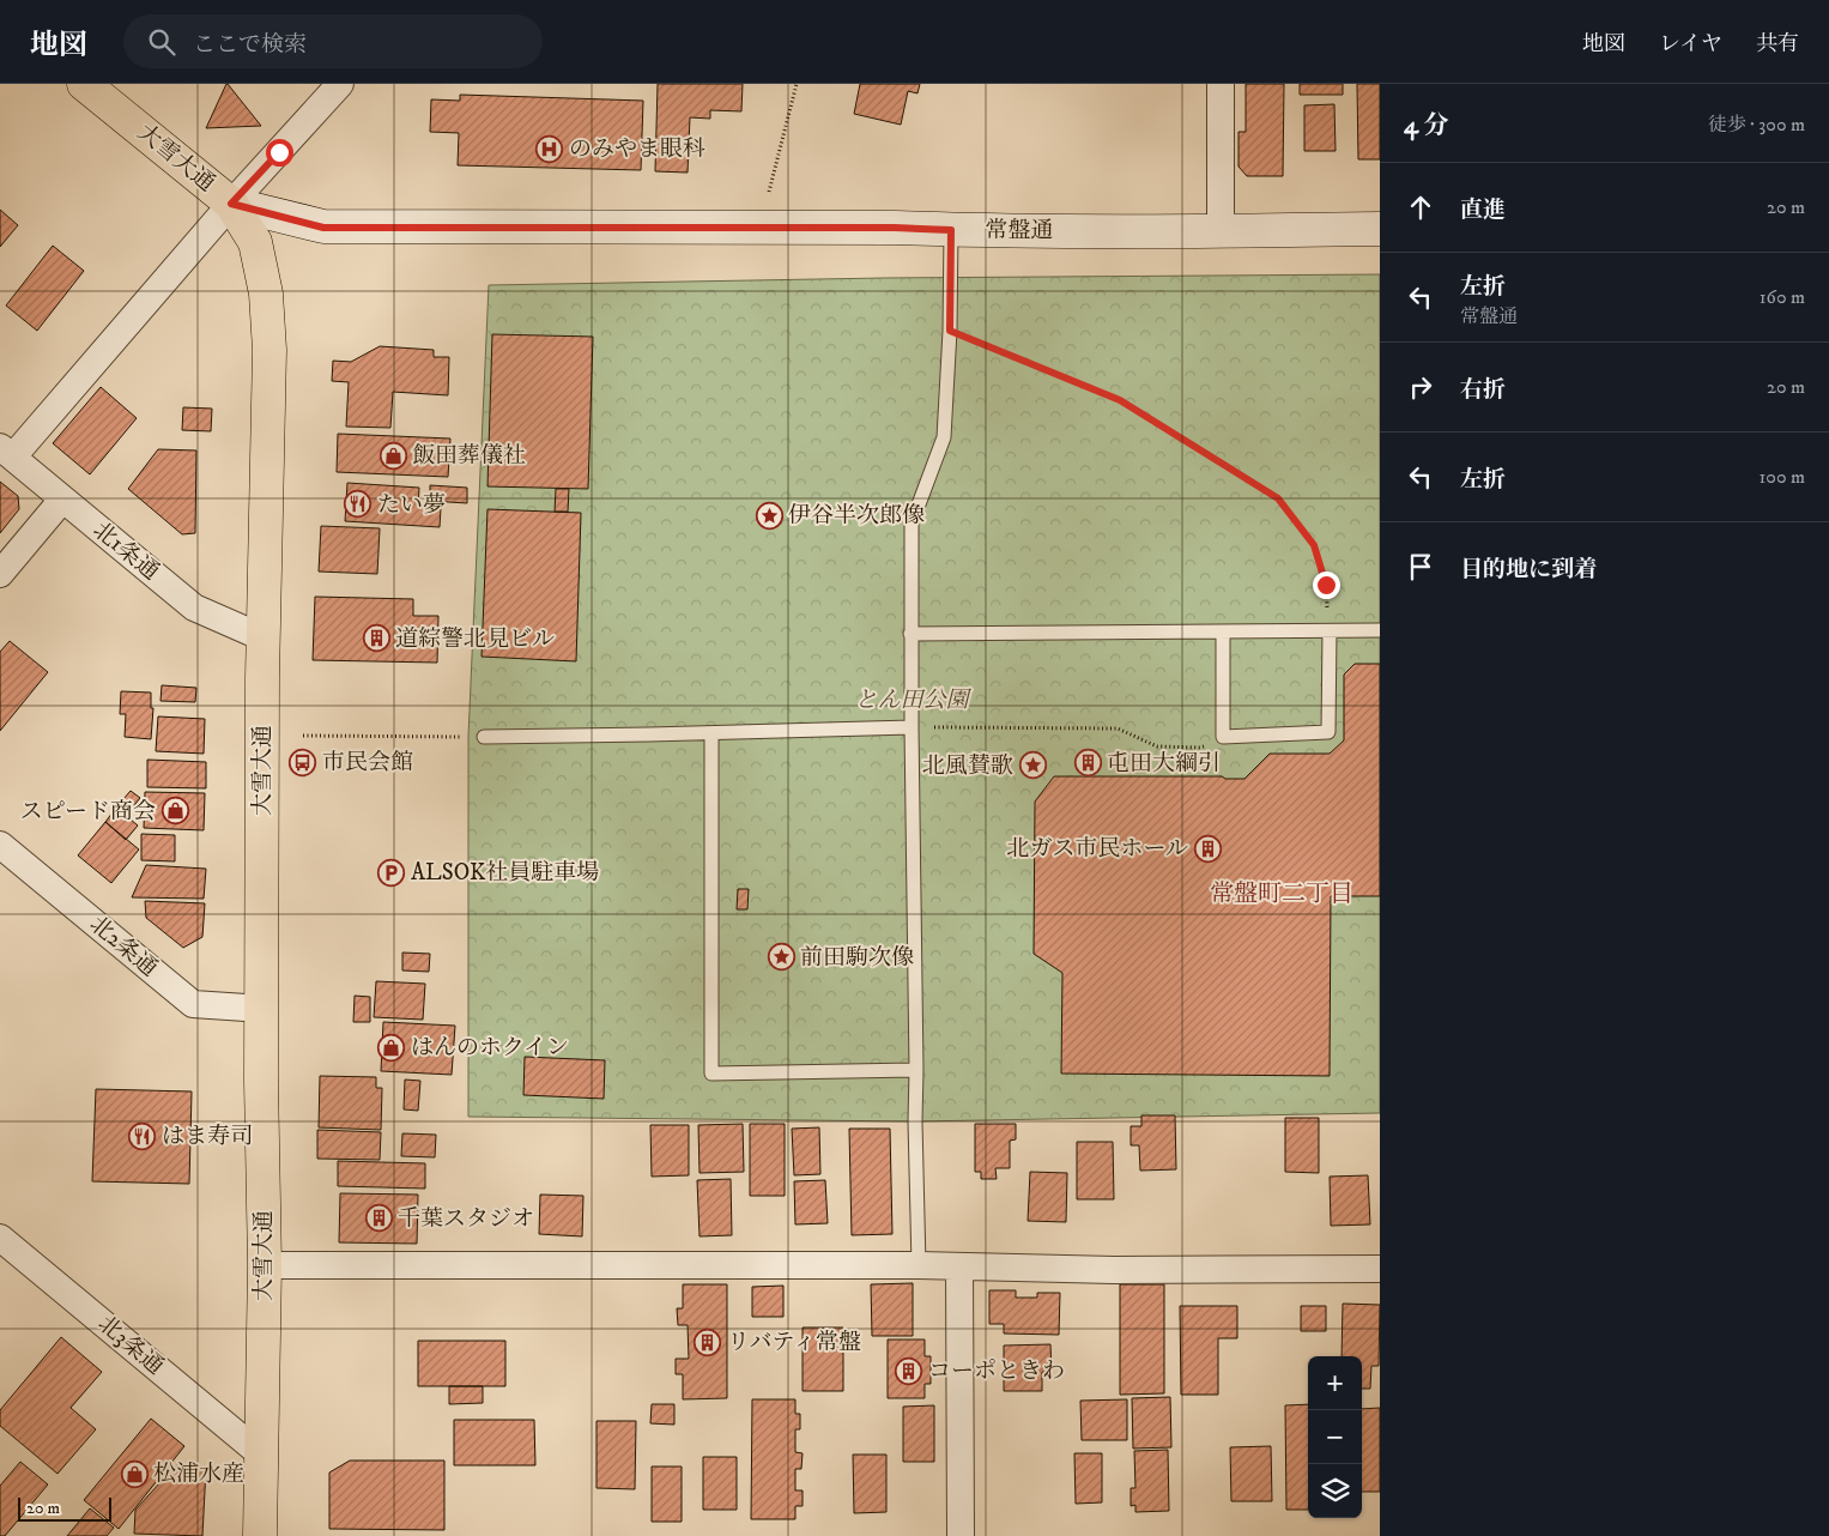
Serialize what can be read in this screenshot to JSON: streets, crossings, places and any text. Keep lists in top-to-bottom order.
{
  "streets": {
    "highway": ["大雪大通"],
    "main road": ["常盤通"],
    "street": ["北1条通", "北2条通", "北3条通"]
  },
  "crossings": [
    ["大雪大通", "常盤通"],
    ["大雪大通", "北1条通"],
    ["大雪大通", "北2条通"],
    ["大雪大通", "北3条通"]
  ],
  "districts": ["常盤町二丁目"],
  "parks": ["とん田公園"],
  "places": {
    "hospital": ["のみやま眼科"],
    "shop": [
      "飯田葬儀社",
      "スピード商会",
      "はんのホクイン",
      "松浦水産"
    ],
    "restaurant": ["たい夢", "はま寿司"],
    "place": ["伊谷半次郎像", "北風賛歌", "前田駒次像"],
    "building": [
      "道綜警北見ビル",
      "屯田大綱引",
      "北ガス市民ホール",
      "千葉スタジオ",
      "リバティ常盤",
      "コーポときわ"
    ],
    "bus stop": ["市民会館"],
    "parking": ["ALSOK社員駐車場"]
  },
  "scale_bar": "20 m",
  "page": {
    "header": "地図",
    "search": "ここで検索",
    "nav": ["地図", "レイヤ", "共有"],
    "heading": ["4 分", "徒歩 · 300 m"],
    "list": [
      ["直進", "20 m"],
      ["左折", "常盤通", "160 m"],
      ["右折", "20 m"],
      ["左折", "100 m"],
      "目的地に到着"
    ],
    "map_buttons": ["+", "−"],
    "scale": "20 m"
  }
}
